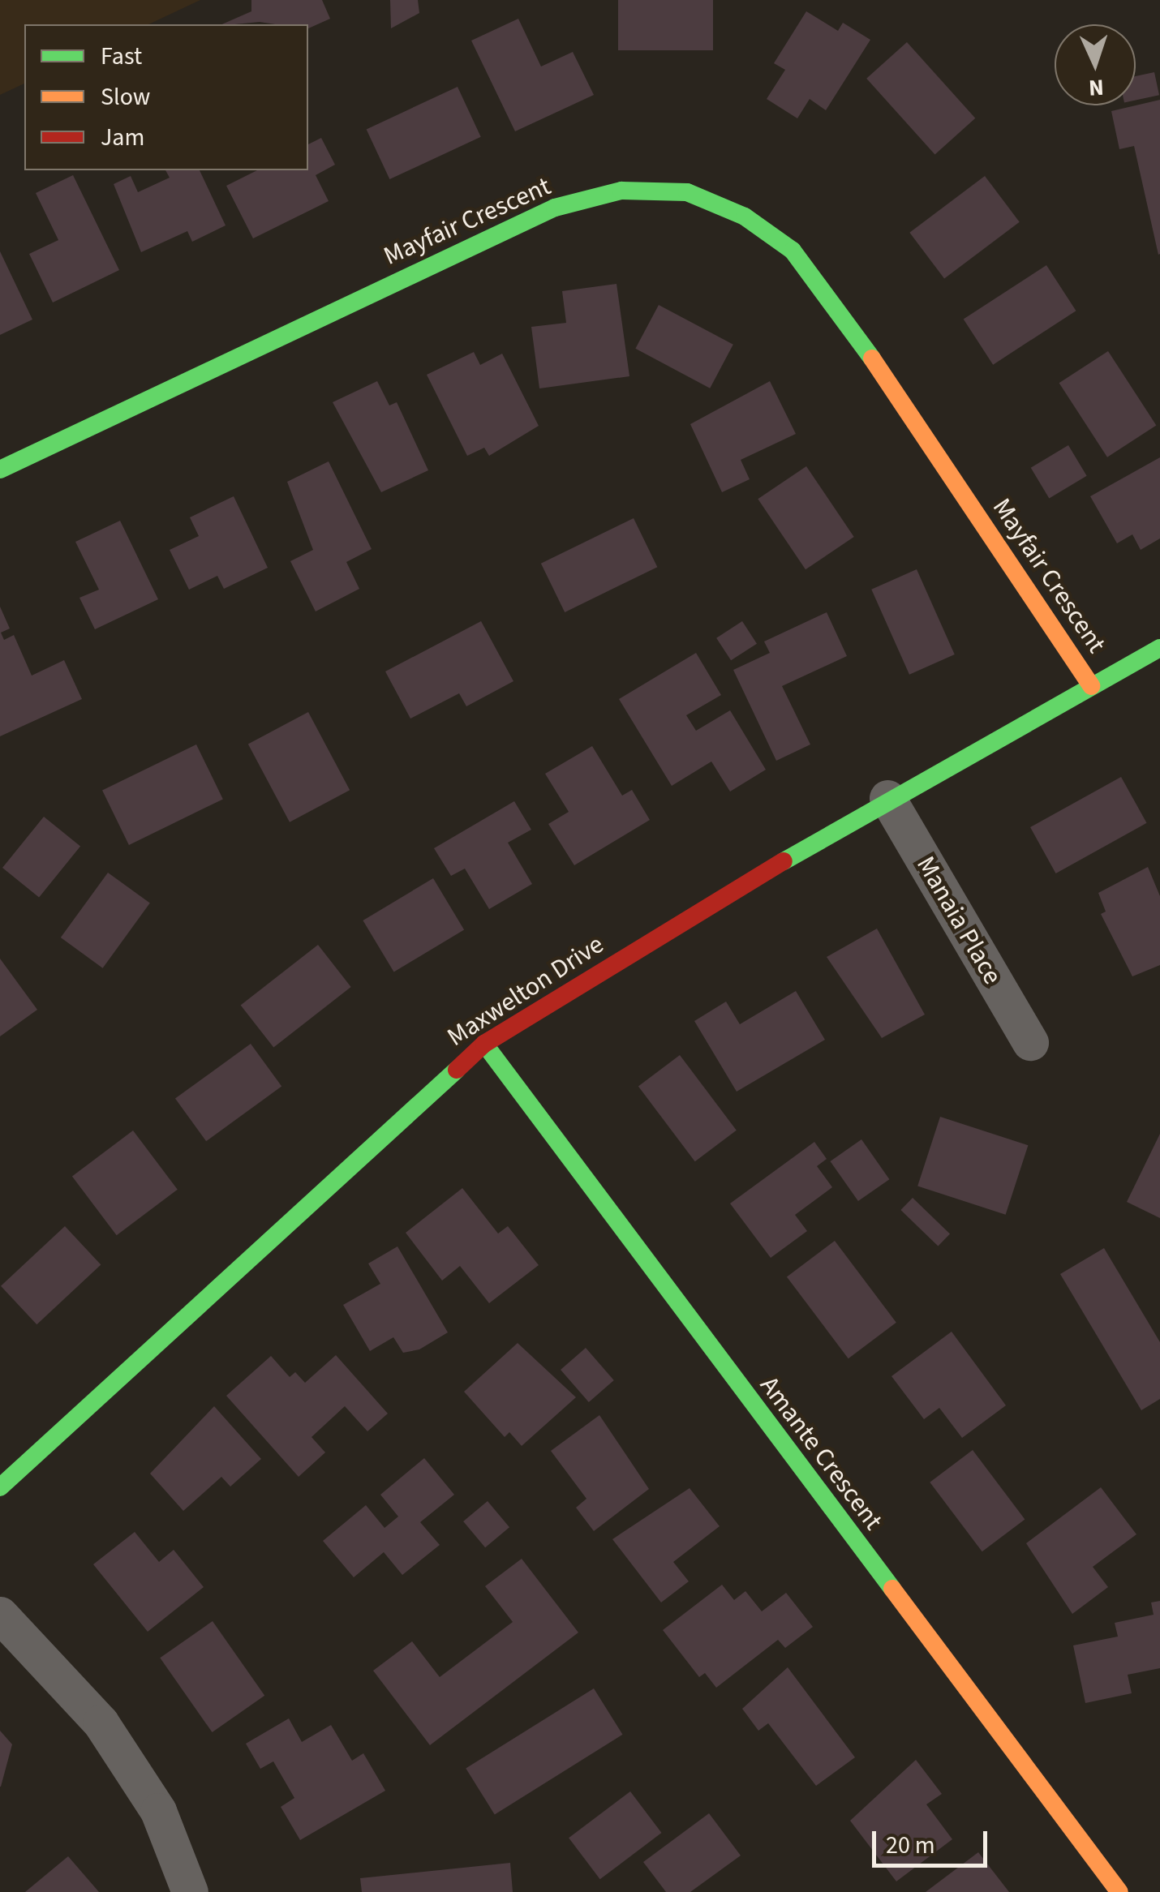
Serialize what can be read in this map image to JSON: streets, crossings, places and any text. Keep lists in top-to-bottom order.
{
  "streets": {
    "street": [
      "Mayfair Crescent",
      "Manaia Place",
      "Maxwelton Drive",
      "Amante Crescent"
    ]
  },
  "crossings": [
    ["Mayfair Crescent", "Maxwelton Drive"],
    ["Manaia Place", "Maxwelton Drive"],
    ["Maxwelton Drive", "Amante Crescent"]
  ],
  "legend": ["Fast", "Slow", "Jam"],
  "scale_bar": "20 m",
  "north": "bottom"
}
